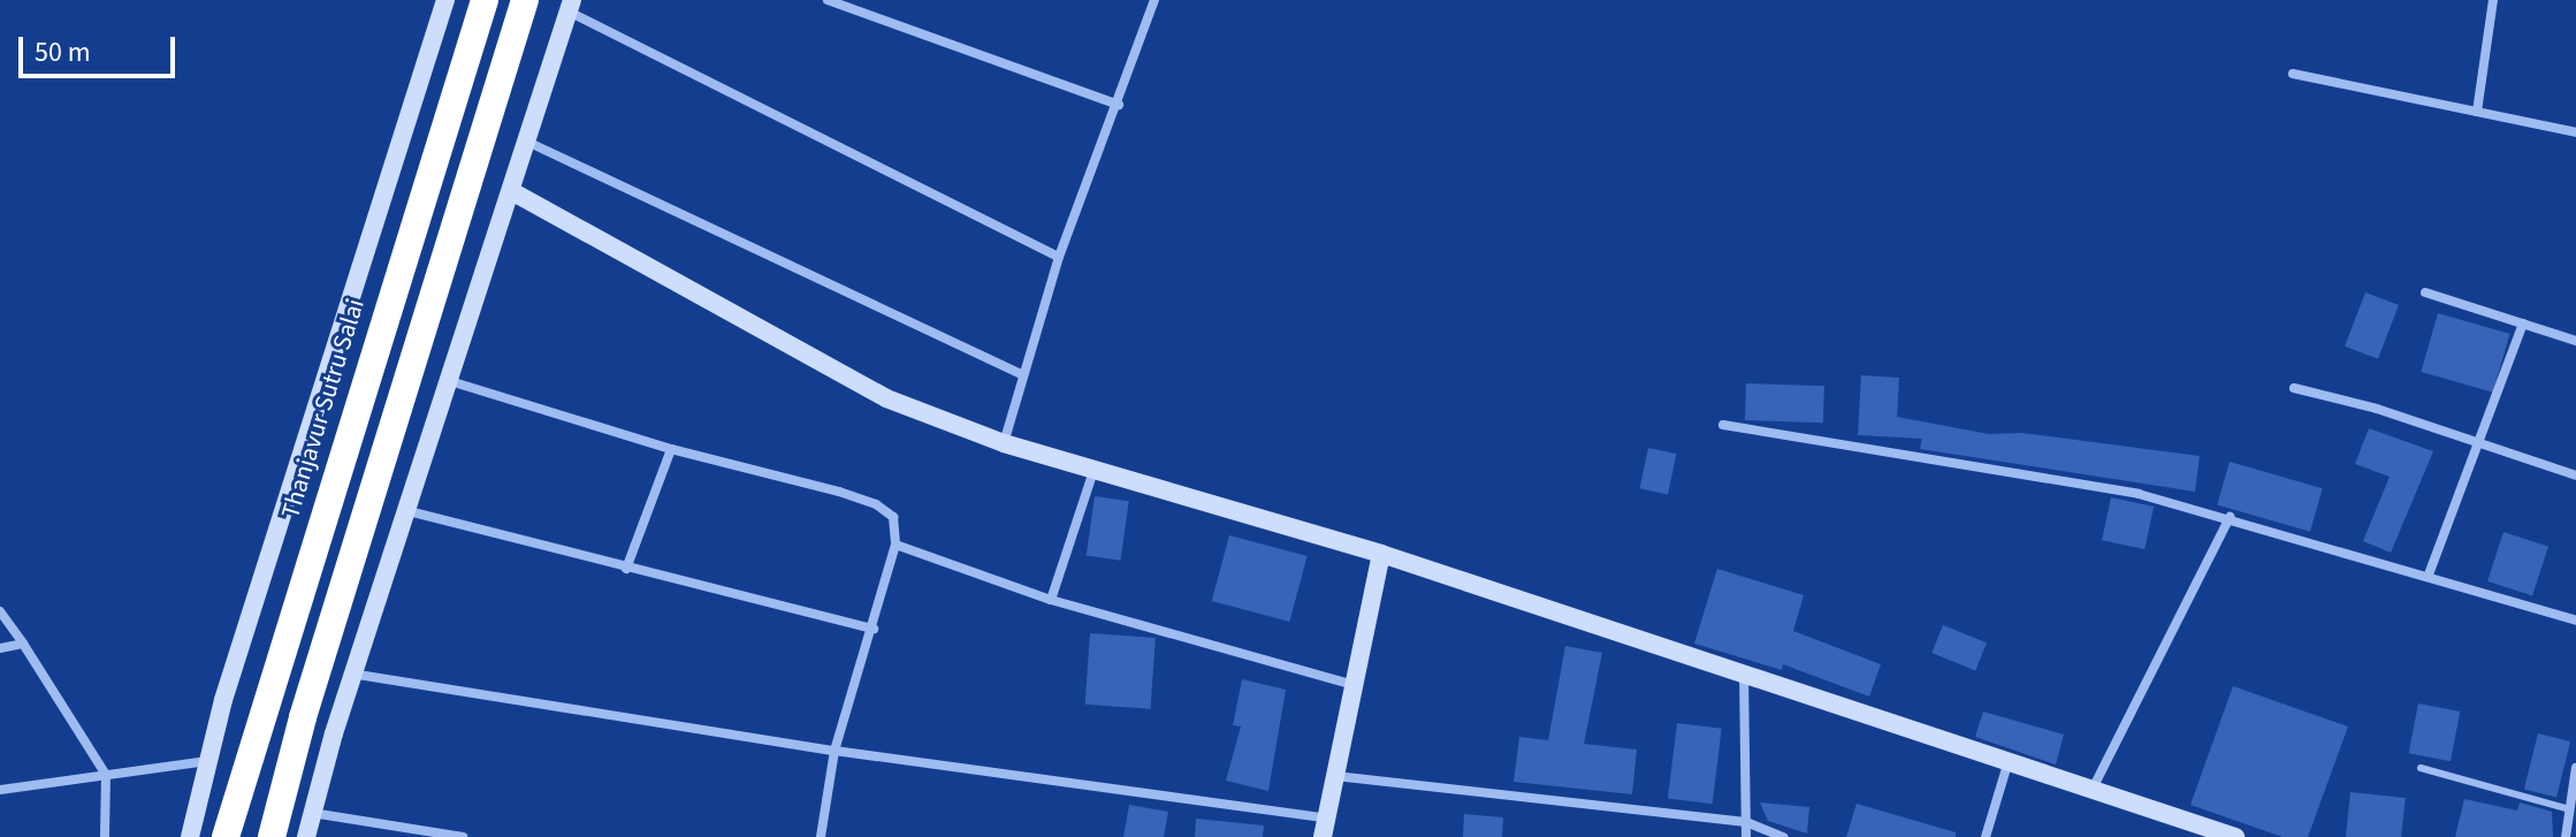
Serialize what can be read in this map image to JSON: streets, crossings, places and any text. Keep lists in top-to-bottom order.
{
  "streets": {
    "highway": ["Thanjavur Sutru Salai"]
  },
  "scale_bar": "50 m"
}
